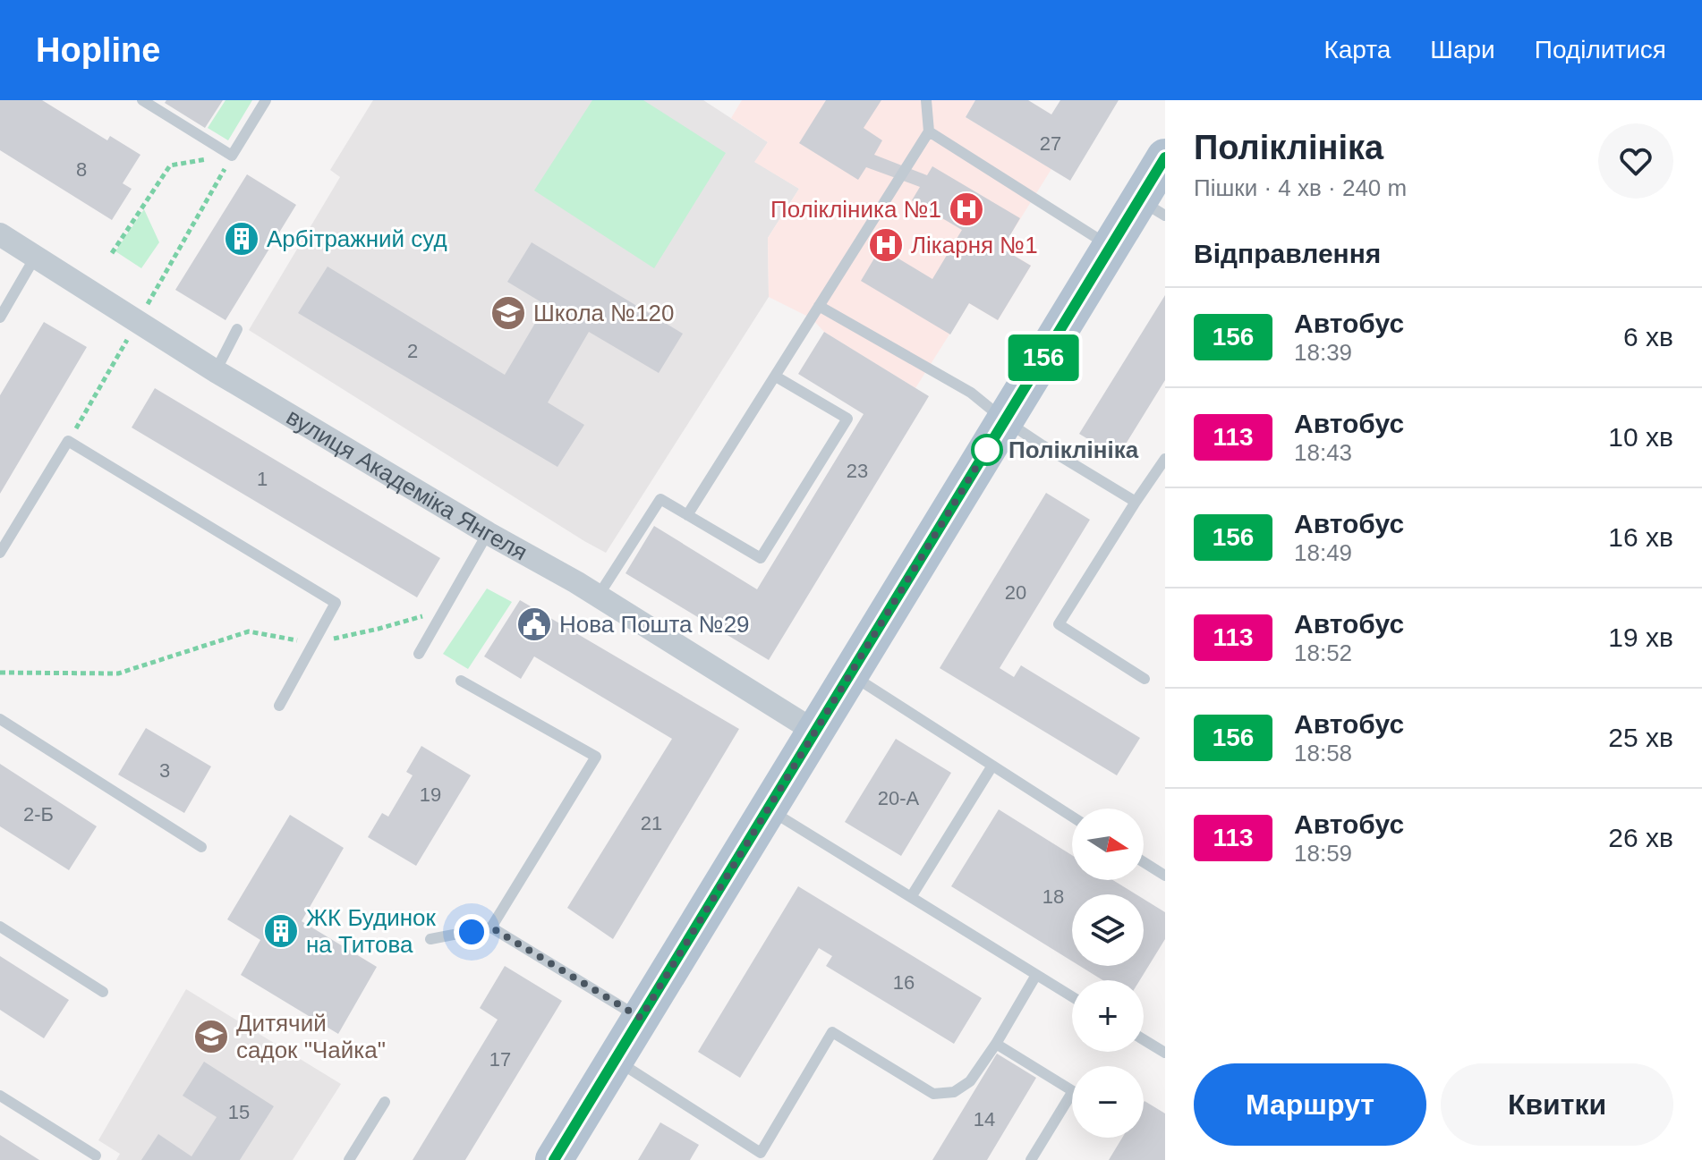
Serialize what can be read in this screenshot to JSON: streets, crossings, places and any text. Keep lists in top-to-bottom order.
{
  "streets": {
    "street": ["вулиця Академіка Янгеля"]
  },
  "places": {
    "hospital": ["Полікліника №1", "Лікарня №1"],
    "building": ["Арбітражний суд", "ЖК Будинок на Титова"],
    "school or university": ["Школа №120", "Дитячий садок \"Чайка\""],
    "other": ["Поліклініка"],
    "public building": ["Нова Пошта №29"]
  },
  "lines": ["bus line 156"],
  "house_numbers": [
    "27",
    "8",
    "2",
    "23",
    "1",
    "20",
    "3",
    "19",
    "20-А",
    "2-Б",
    "21",
    "18",
    "16",
    "17",
    "15",
    "14"
  ],
  "north": "right",
  "page": {
    "header": "Hopline",
    "nav": ["Карта", "Шари", "Поділитися"],
    "on_map": "156",
    "heading": [
      ["Поліклініка", "Пішки · 4 хв · 240 m"],
      "Відправлення"
    ],
    "list": [
      {
        "mark": "156",
        "name": "Автобус",
        "note": "18:39",
        "value": "6 хв"
      },
      {
        "mark": "113",
        "name": "Автобус",
        "note": "18:43",
        "value": "10 хв"
      },
      {
        "mark": "156",
        "name": "Автобус",
        "note": "18:49",
        "value": "16 хв"
      },
      {
        "mark": "113",
        "name": "Автобус",
        "note": "18:52",
        "value": "19 хв"
      },
      {
        "mark": "156",
        "name": "Автобус",
        "note": "18:58",
        "value": "25 хв"
      },
      {
        "mark": "113",
        "name": "Автобус",
        "note": "18:59",
        "value": "26 хв"
      }
    ],
    "map_buttons": ["+", "−"],
    "buttons": ["Маршрут", "Квитки"]
  }
}
